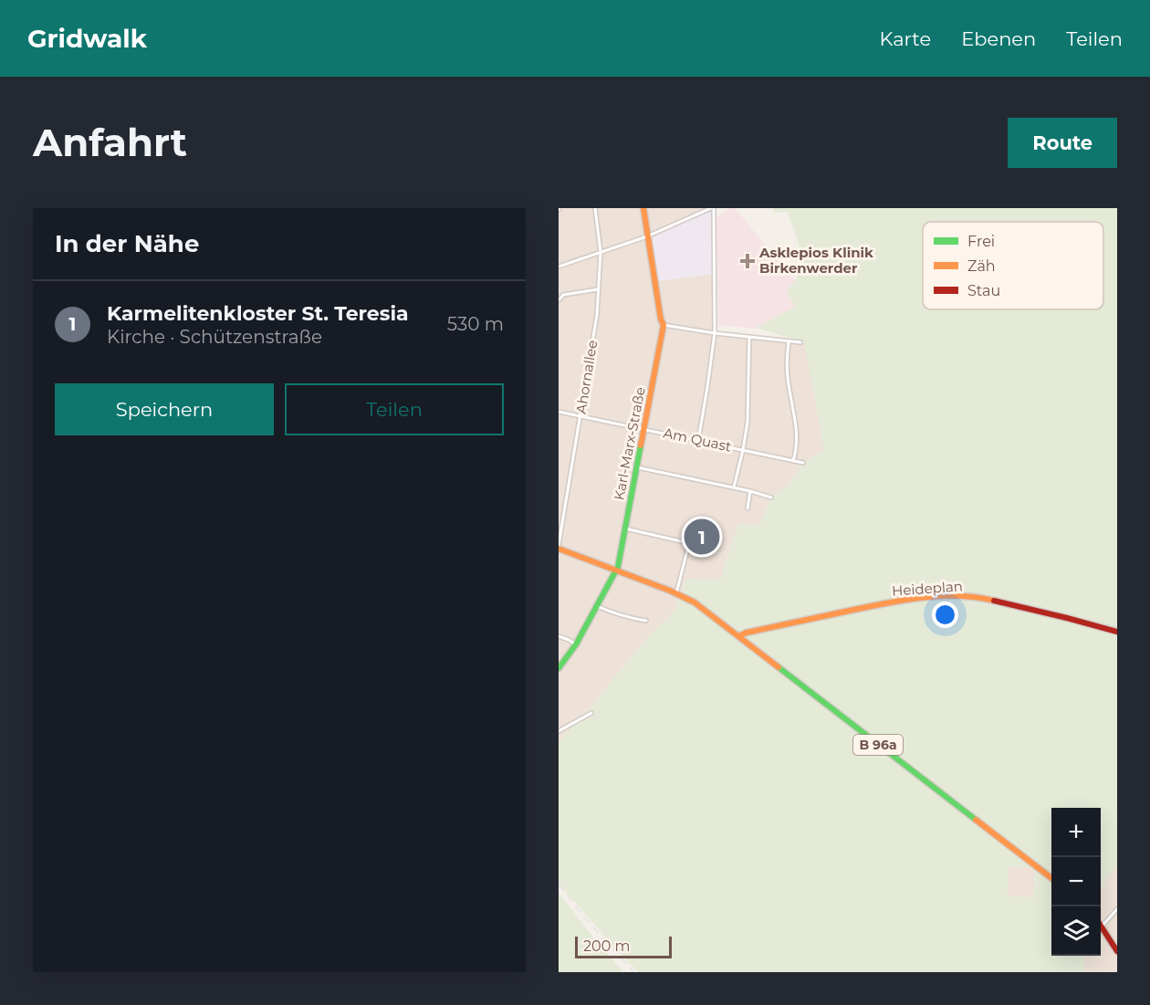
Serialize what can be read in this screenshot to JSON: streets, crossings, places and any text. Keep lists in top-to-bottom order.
{
  "streets": {
    "street": [
      "Ahornallee",
      "Am Quast",
      "Karl-Marx-Straße",
      "Heideplan",
      "B 96a"
    ]
  },
  "crossings": [
    ["Ahornallee", "Am Quast"],
    ["Ahornallee", "B 96a"],
    ["Am Quast", "Karl-Marx-Straße"],
    ["Karl-Marx-Straße", "B 96a"],
    ["Heideplan", "B 96a"]
  ],
  "places": {
    "health": ["Asklepios Klinik Birkenwerder"]
  },
  "legend": ["Frei", "Zäh", "Stau"],
  "scale_bar": "200 m",
  "page": {
    "header": "Gridwalk",
    "nav": ["Karte", "Ebenen", "Teilen"],
    "buttons": [
      "Route",
      ["Speichern", "Teilen"]
    ],
    "title": "Anfahrt",
    "heading": "In der Nähe",
    "list": [
      {
        "mark": "1",
        "name": "Karmelitenkloster St. Teresia",
        "note": "Kirche · Schützenstraße",
        "value": "530 m"
      }
    ],
    "pins": "1",
    "map_buttons": ["+", "−"],
    "scale": "200 m"
  }
}
